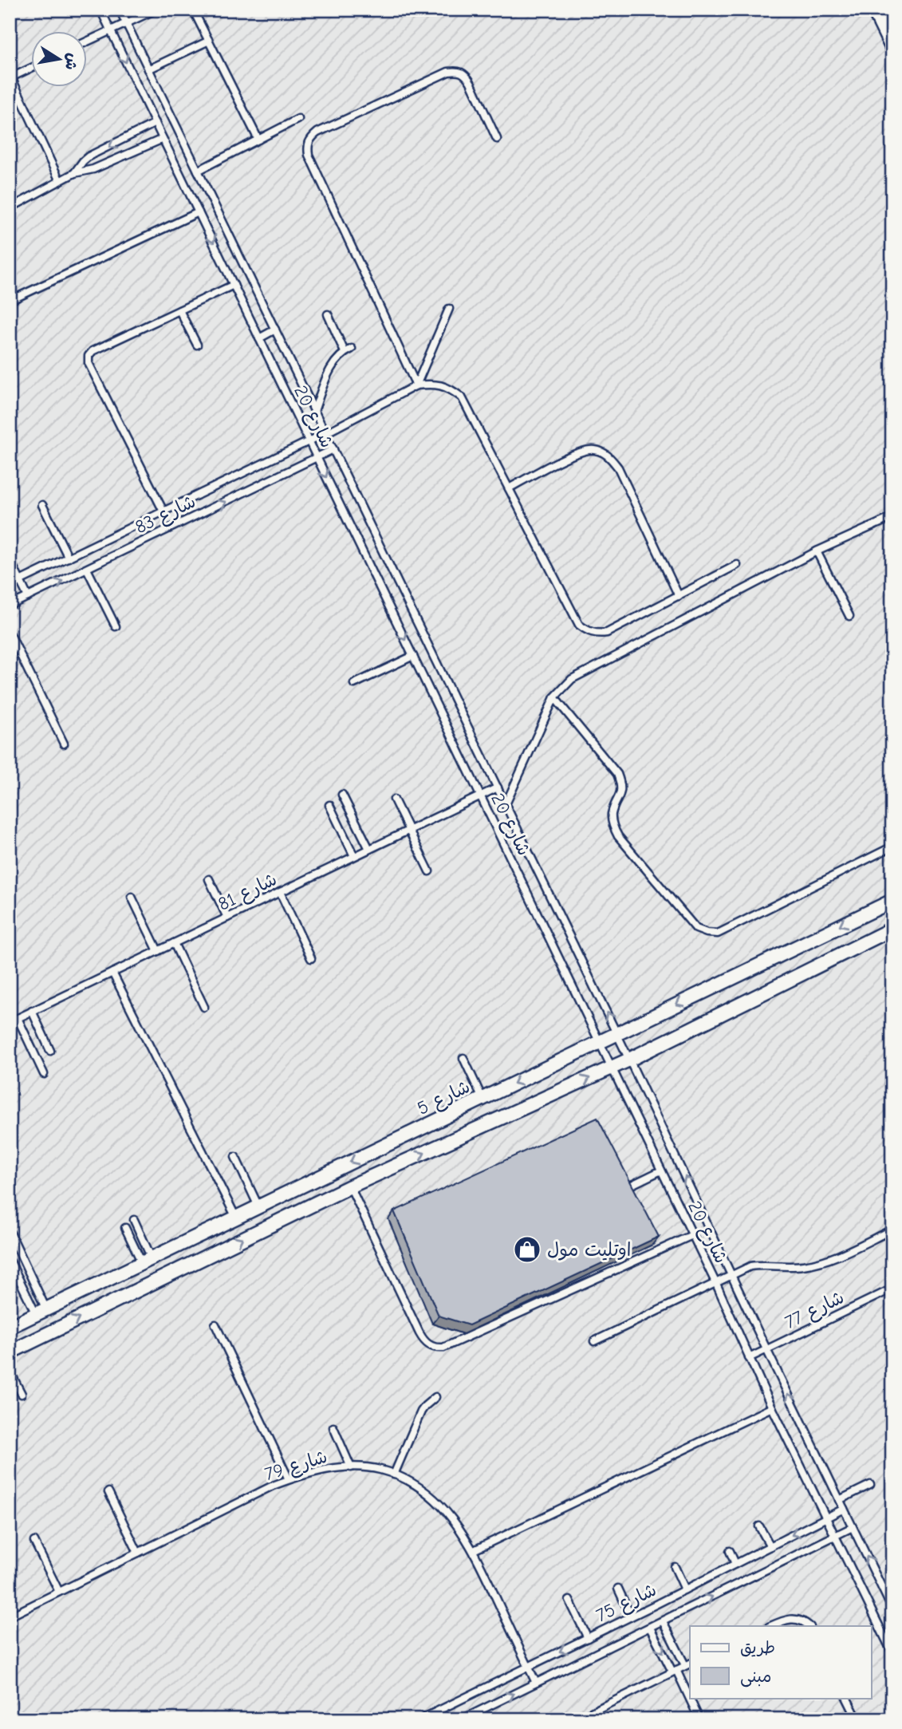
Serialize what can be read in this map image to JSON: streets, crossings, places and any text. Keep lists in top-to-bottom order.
{
  "streets": {
    "street": ["شارع 5"],
    "lane": [
      "شارع 20",
      "شارع 83",
      "شارع 81",
      "شارع 77",
      "شارع 79",
      "شارع 75"
    ]
  },
  "crossings": [
    ["شارع 20", "شارع 83"],
    ["شارع 20", "شارع 81"],
    ["شارع 20", "شارع 5"],
    ["شارع 20", "شارع 77"],
    ["شارع 20", "شارع 75"],
    ["شارع 79", "شارع 75"]
  ],
  "places": {
    "shop": ["اوتليت مول"]
  },
  "legend": ["طريق", "مبنى"],
  "north": "right"
}
